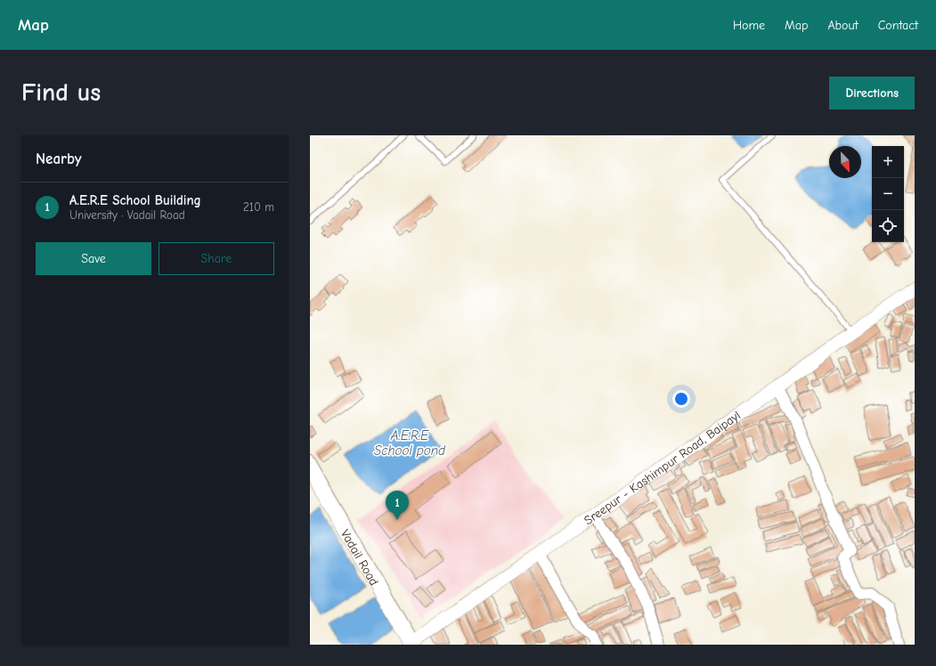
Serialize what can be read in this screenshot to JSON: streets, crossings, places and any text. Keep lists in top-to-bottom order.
{
  "streets": {
    "street": ["Sreepur - Kashimpur Road, Baipayl", "Vadail Road"]
  },
  "crossings": [
    ["Sreepur - Kashimpur Road, Baipayl", "Vadail Road"]
  ],
  "water": ["A.E.R.E School pond"],
  "north": "bottom right",
  "page": {
    "header": "Map",
    "nav": [
      "Home",
      "Map",
      "About",
      "Contact"
    ],
    "buttons": [
      "Directions",
      ["Save", "Share"]
    ],
    "title": "Find us",
    "heading": "Nearby",
    "map_buttons": ["+", "−"],
    "list": [
      {
        "mark": "1",
        "name": "A.E.R.E School Building",
        "note": "University · Vadail Road",
        "value": "210 m"
      }
    ],
    "pins": "1"
  }
}
